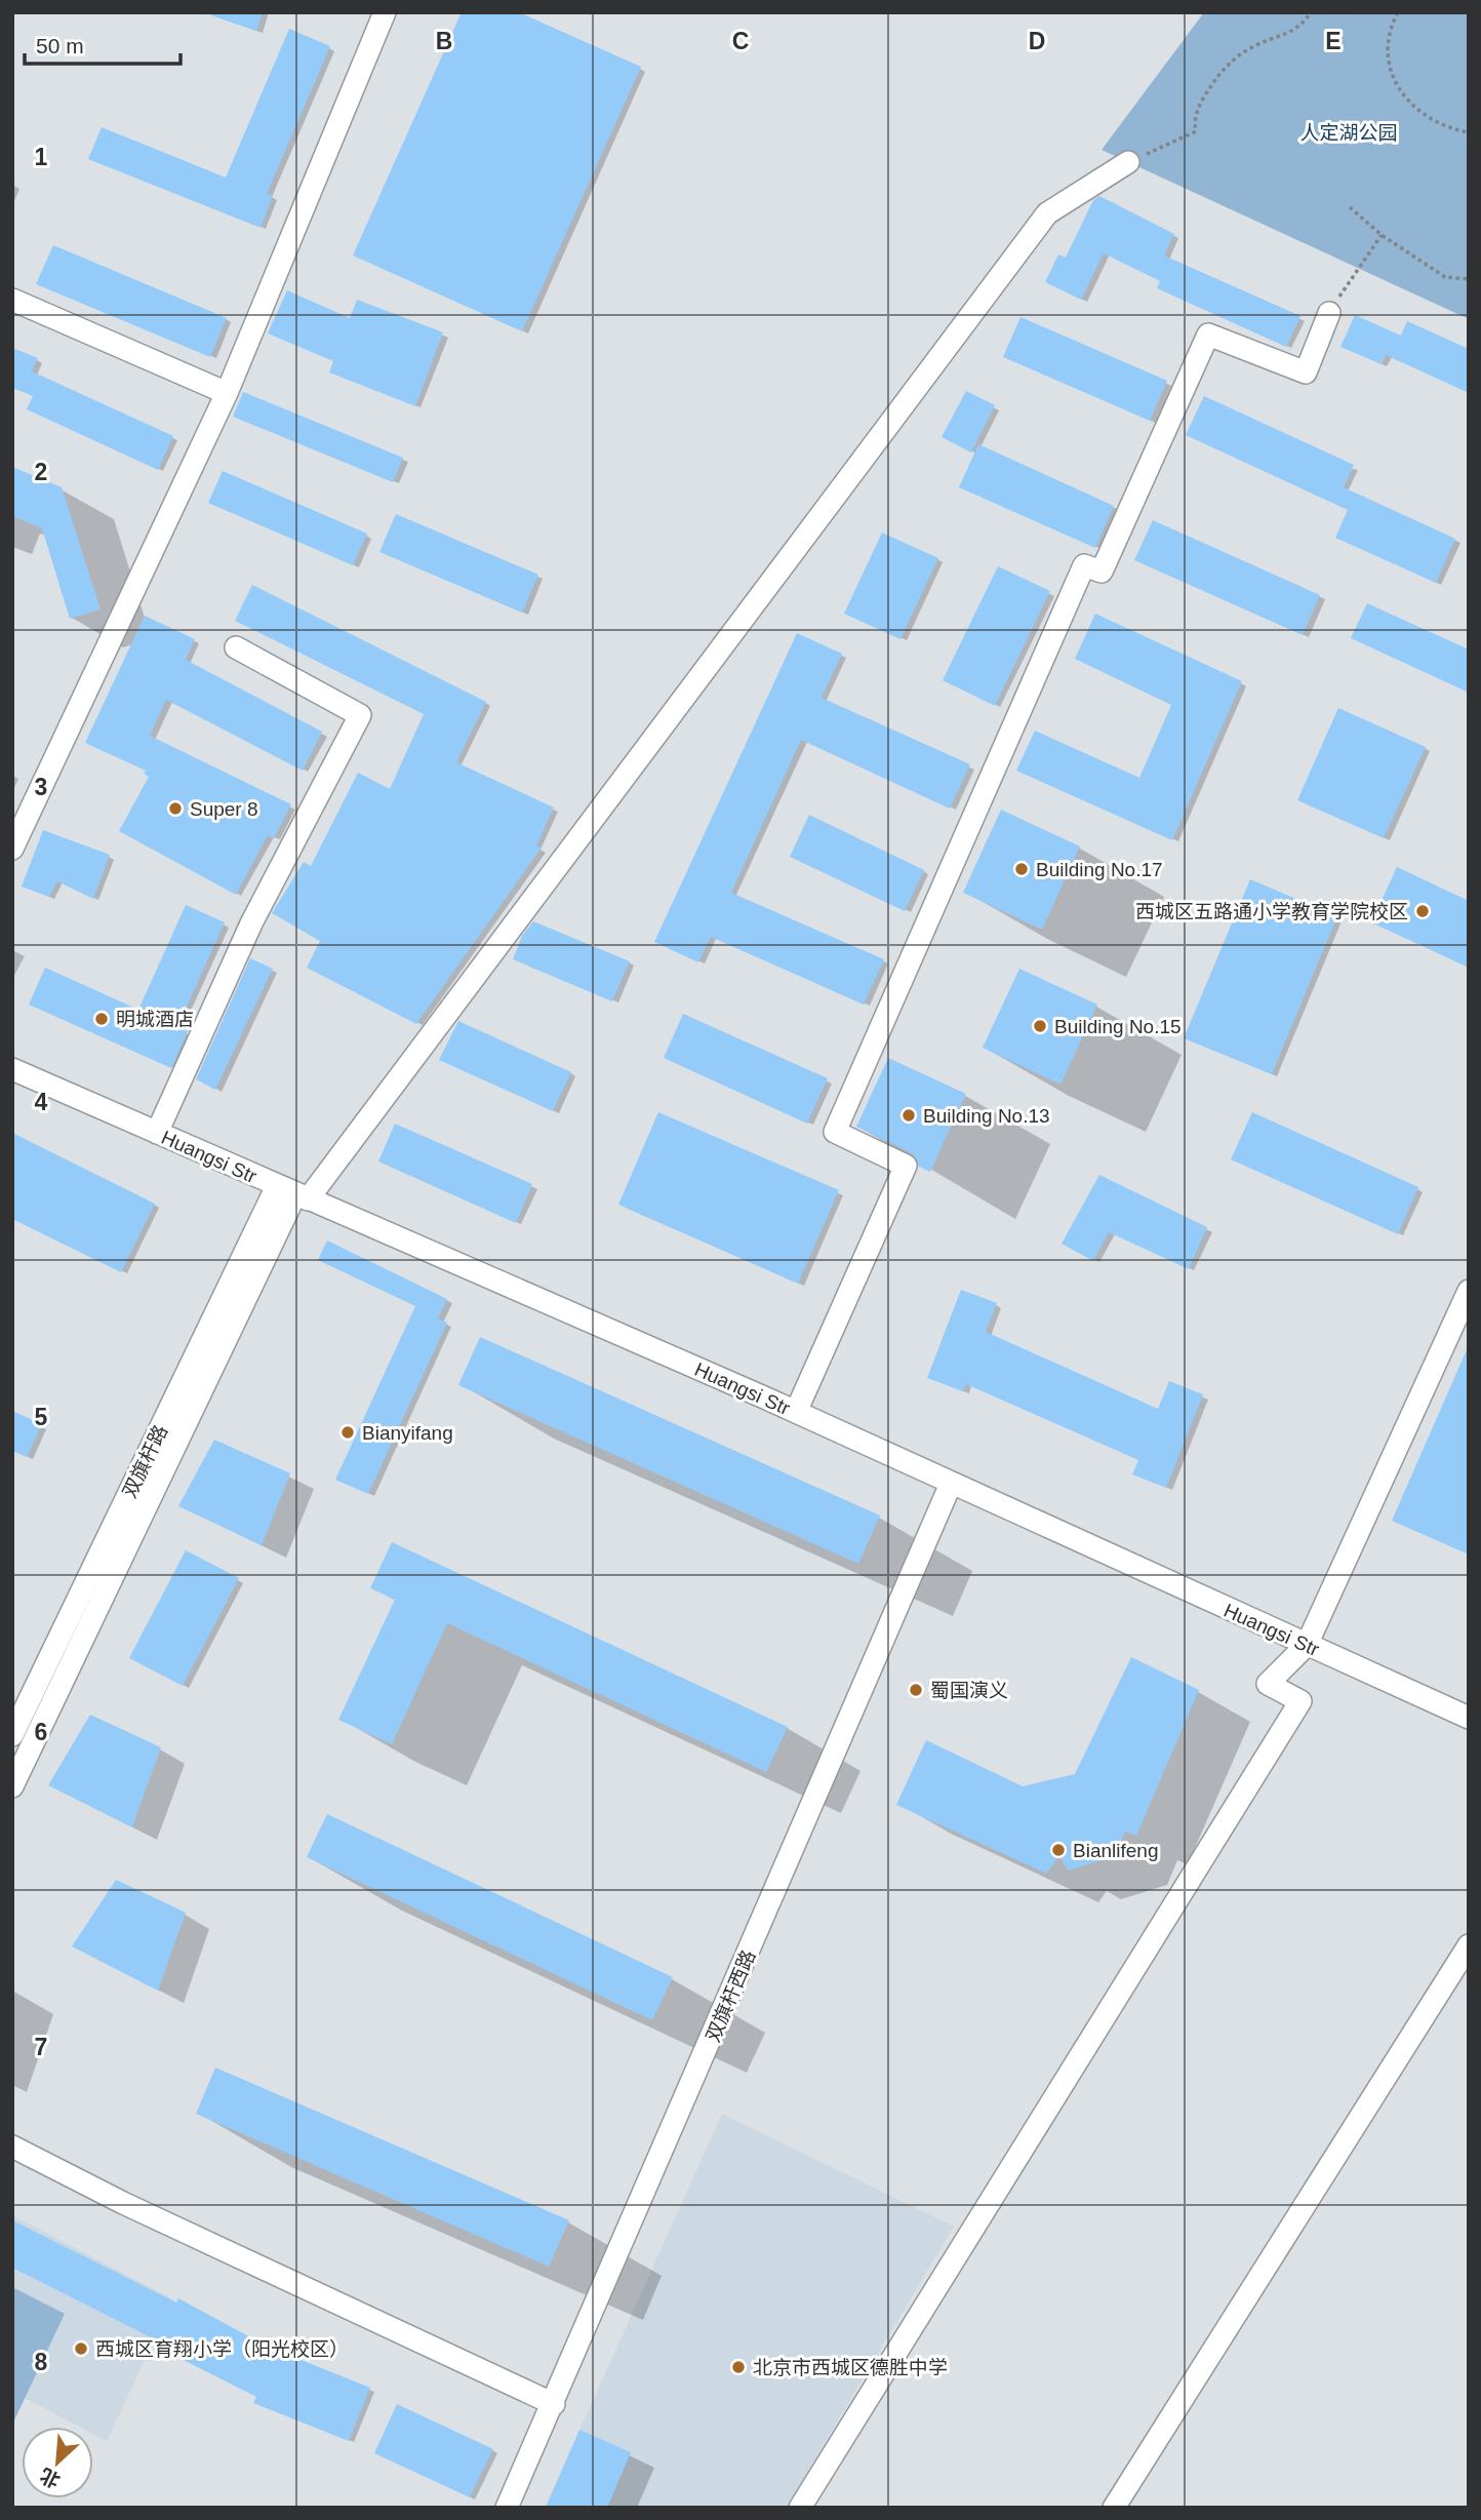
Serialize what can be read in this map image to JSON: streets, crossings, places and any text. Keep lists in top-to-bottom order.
{
  "streets": {
    "street": ["Huangsi Str", "双旗杆路", "双旗杆西路"]
  },
  "crossings": [
    ["Huangsi Str", "双旗杆路"],
    ["Huangsi Str", "双旗杆西路"]
  ],
  "parks": ["人定湖公园"],
  "places": [
    "Super 8",
    "Building No.17",
    "西城区五路通小学教育学院校区",
    "明城酒店",
    "Building No.15",
    "Building No.13",
    "Bianyifang",
    "蜀国演义",
    "Bianlifeng",
    "西城区育翔小学（阳光校区）",
    "北京市西城区德胜中学"
  ],
  "scale_bar": "50 m",
  "north": "bottom left",
  "grid": {
    "columns": [
      "B",
      "C",
      "D",
      "E"
    ],
    "rows": [
      "1",
      "2",
      "3",
      "4",
      "5",
      "6",
      "7",
      "8"
    ]
  }
}
